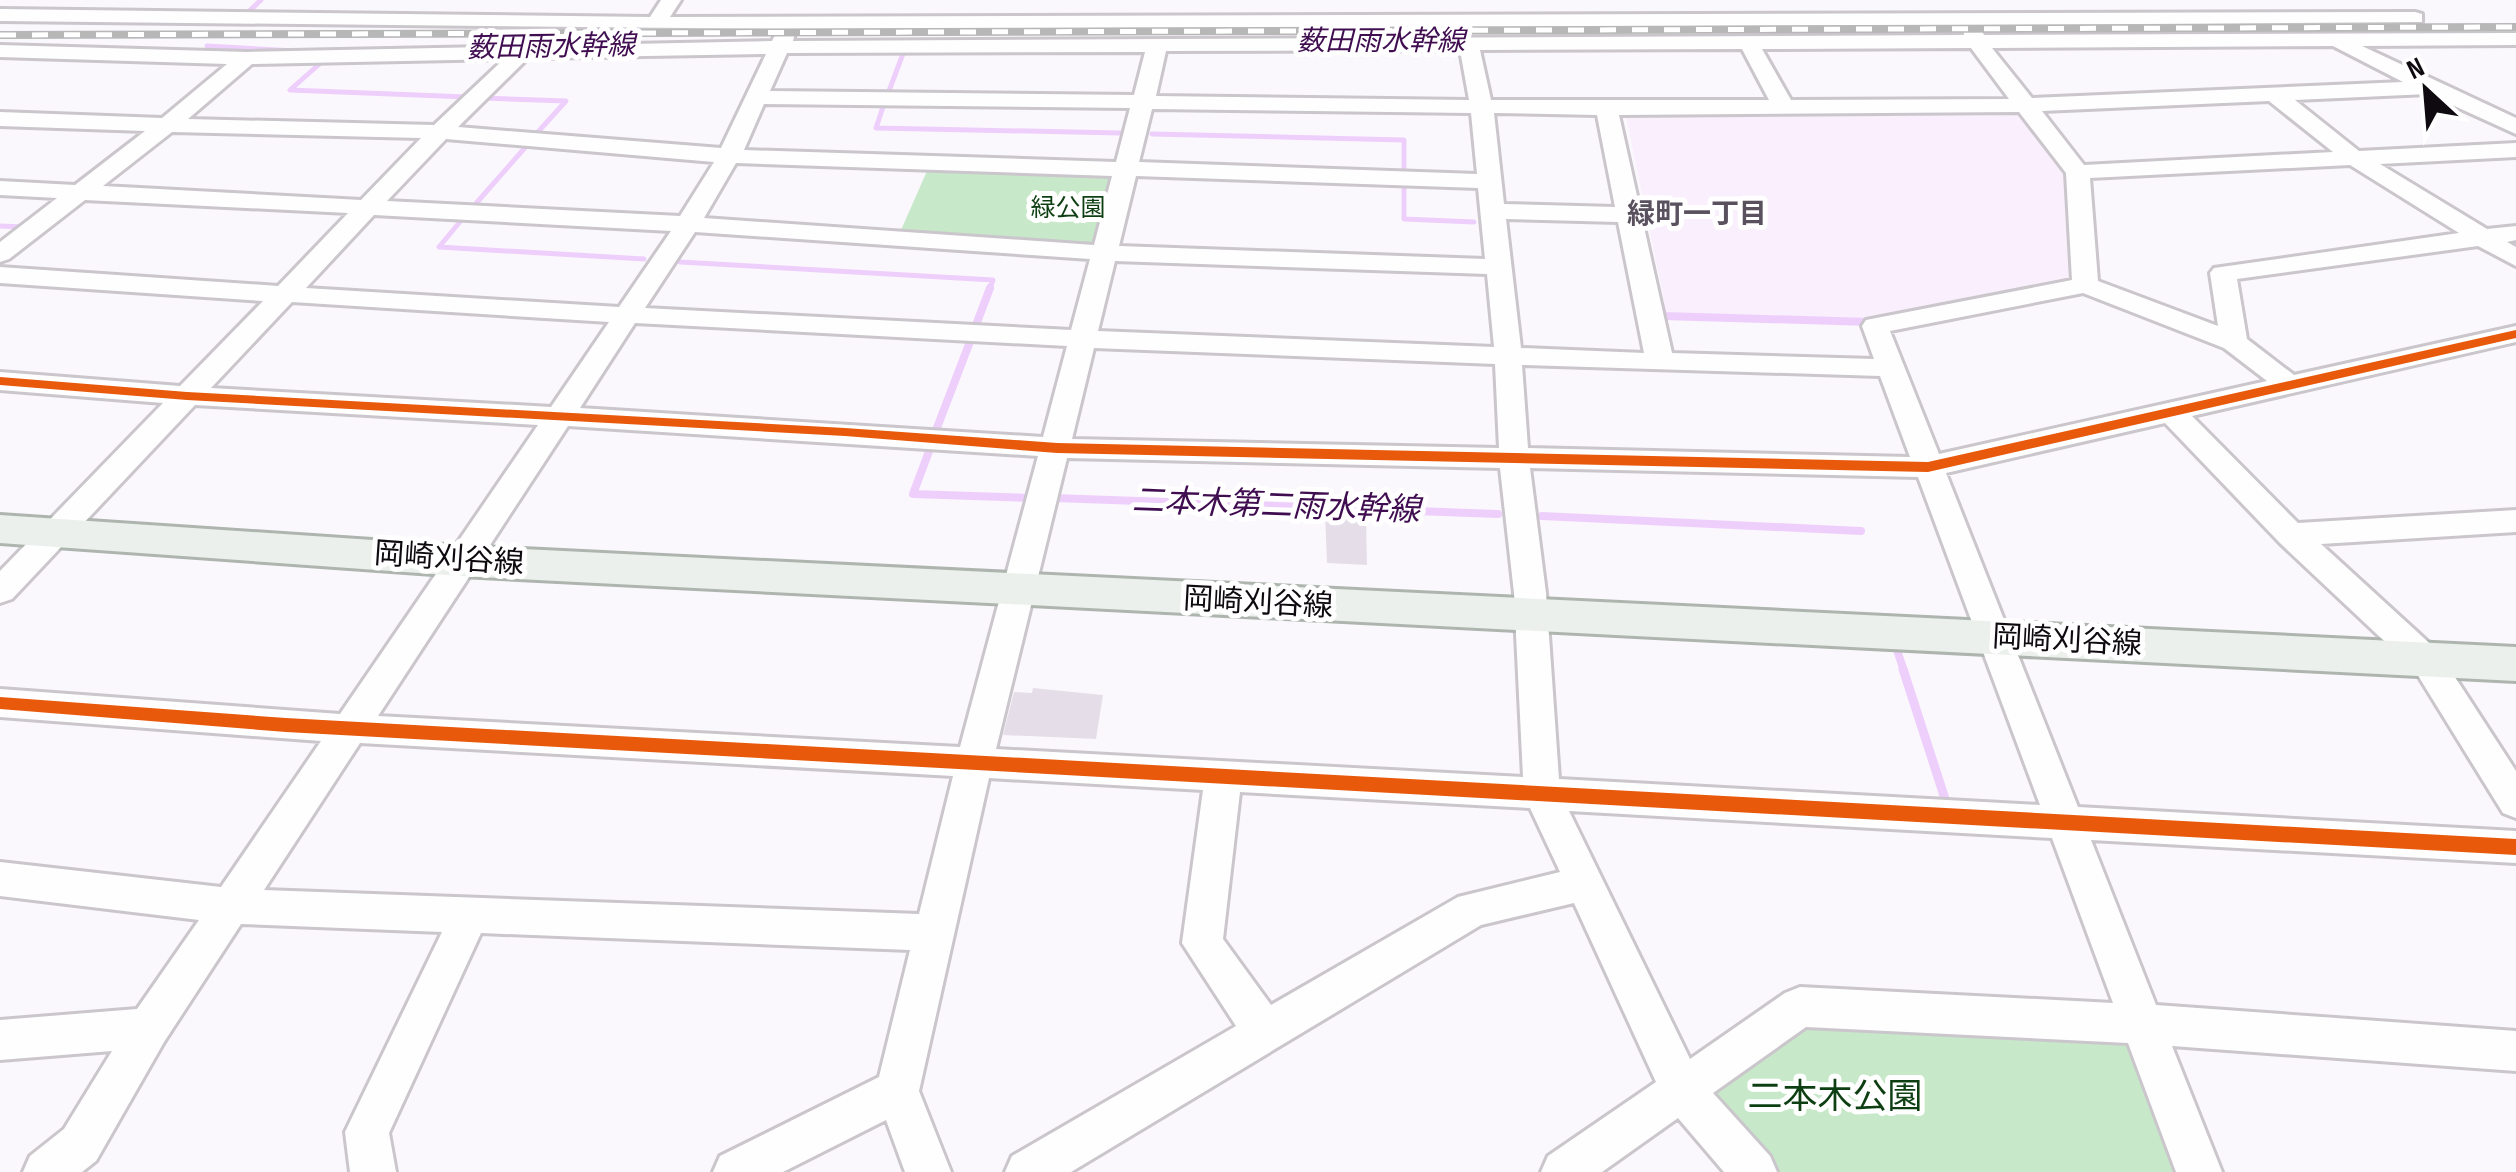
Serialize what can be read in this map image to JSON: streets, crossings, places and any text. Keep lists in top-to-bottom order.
{
  "streets": {
    "main road": ["岡崎刈谷線"]
  },
  "districts": ["緑町一丁目"],
  "water": ["薮田雨水幹線", "二本木第二雨水幹線"],
  "parks": ["緑公園", "二本木公園"],
  "north": "top left"
}
